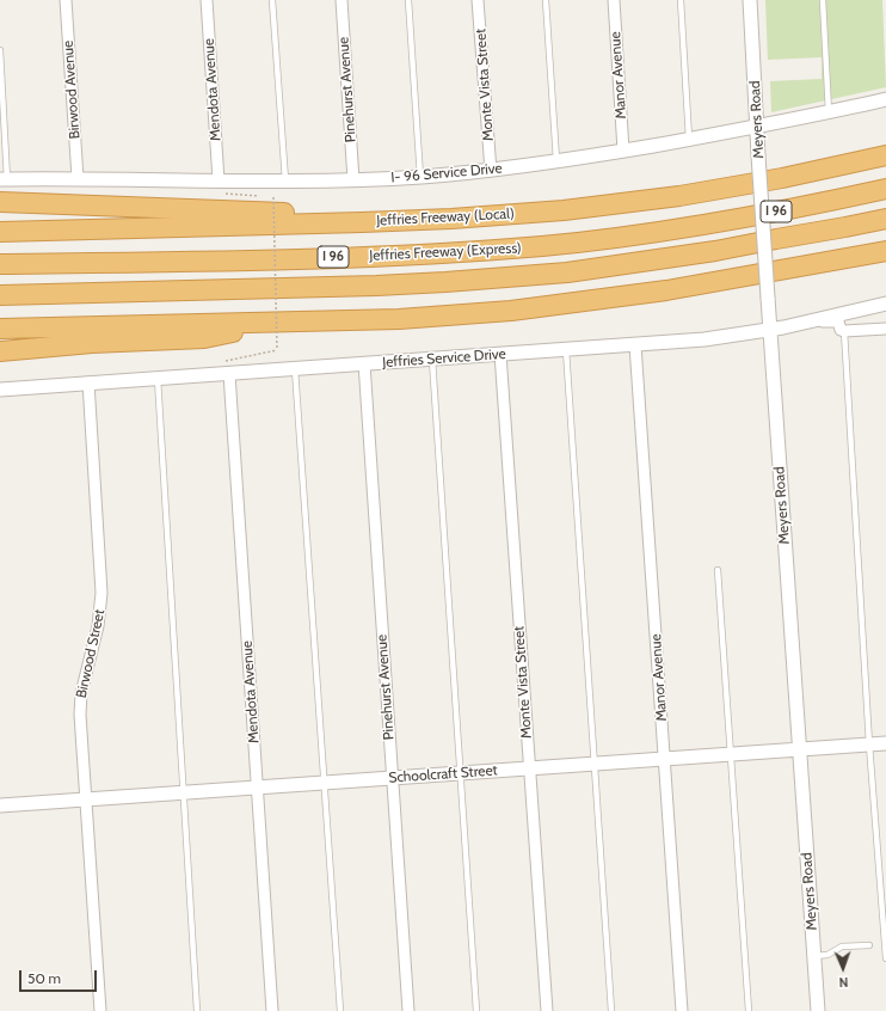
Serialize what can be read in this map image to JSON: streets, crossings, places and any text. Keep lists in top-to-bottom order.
{
  "streets": {
    "highway": ["I 96", "Jeffries Freeway (Local)", "Jeffries Freeway (Express)"],
    "street": [
      "Manor Avenue",
      "Monte Vista Street",
      "Birwood Avenue",
      "Mendota Avenue",
      "Pinehurst Avenue",
      "Meyers Road",
      "I- 96 Service Drive",
      "Jeffries Service Drive",
      "Birwood Street",
      "Schoolcraft Street"
    ]
  },
  "crossings": [
    ["Manor Avenue", "I- 96 Service Drive"],
    ["Manor Avenue", "Jeffries Service Drive"],
    ["Manor Avenue", "Schoolcraft Street"],
    ["Monte Vista Street", "I- 96 Service Drive"],
    ["Monte Vista Street", "Jeffries Service Drive"],
    ["Monte Vista Street", "Schoolcraft Street"],
    ["Birwood Avenue", "I- 96 Service Drive"],
    ["Mendota Avenue", "I- 96 Service Drive"],
    ["Mendota Avenue", "Jeffries Service Drive"],
    ["Mendota Avenue", "Schoolcraft Street"],
    ["Pinehurst Avenue", "I- 96 Service Drive"],
    ["Pinehurst Avenue", "Jeffries Service Drive"],
    ["Pinehurst Avenue", "Schoolcraft Street"],
    ["Meyers Road", "I- 96 Service Drive"],
    ["Meyers Road", "Jeffries Service Drive"],
    ["Meyers Road", "Schoolcraft Street"],
    ["Jeffries Service Drive", "Birwood Street"],
    ["Birwood Street", "Schoolcraft Street"]
  ],
  "scale_bar": "50 m",
  "north": "bottom"
}
